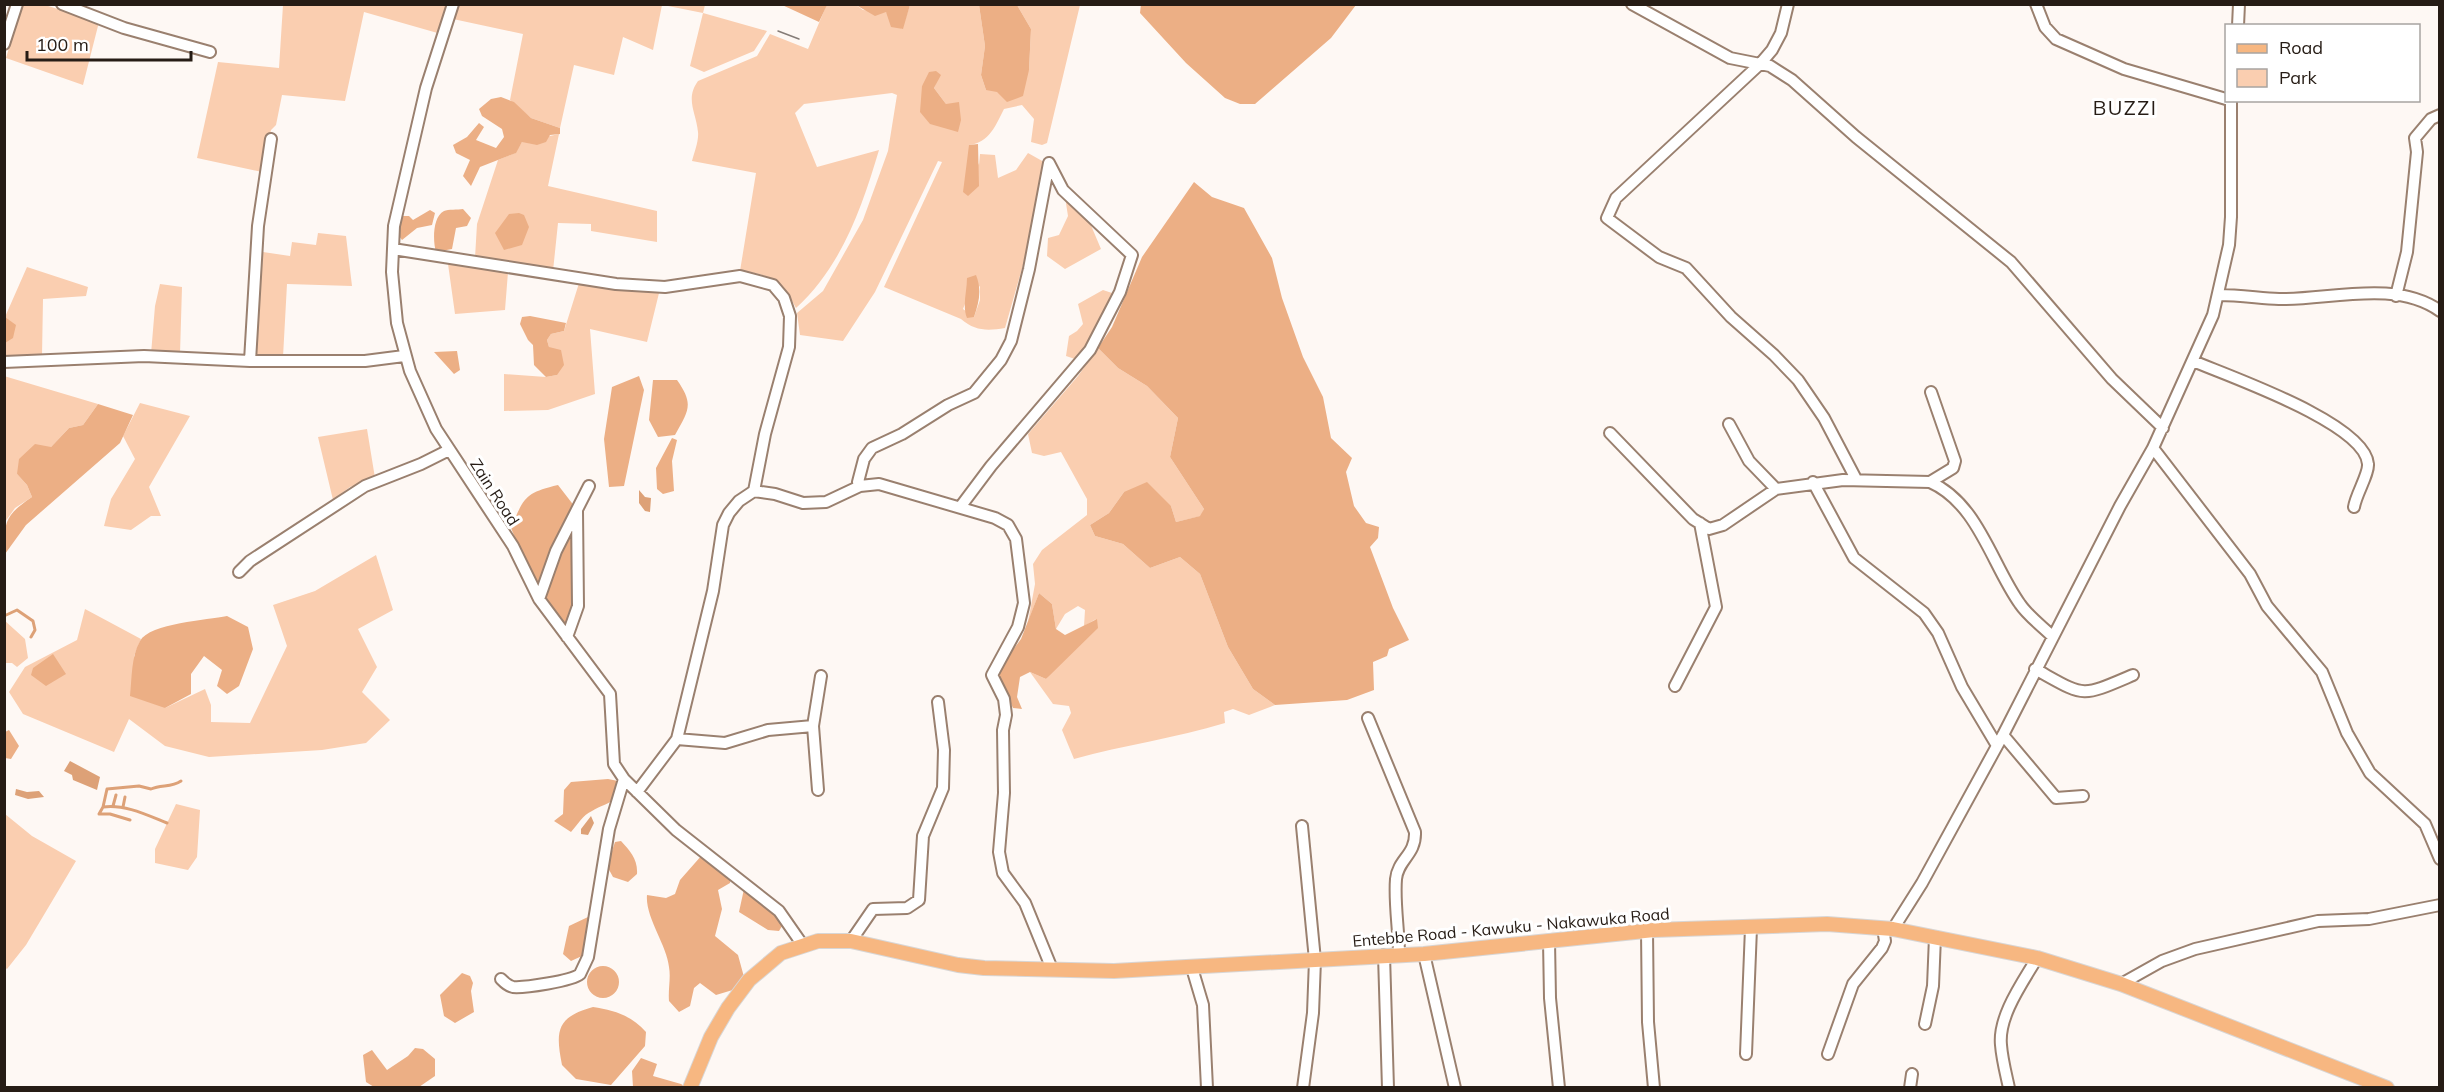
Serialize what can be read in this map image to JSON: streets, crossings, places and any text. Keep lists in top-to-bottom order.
{
  "streets": {
    "main road": ["Entebbe Road - Kawuku - Nakawuka Road"],
    "street": ["Zain Road"]
  },
  "crossings": [
    ["Zain Road", "Entebbe Road - Kawuku - Nakawuka Road"]
  ],
  "districts": ["BUZZI"],
  "legend": ["Road", "Park"],
  "scale_bar": "100 m"
}
